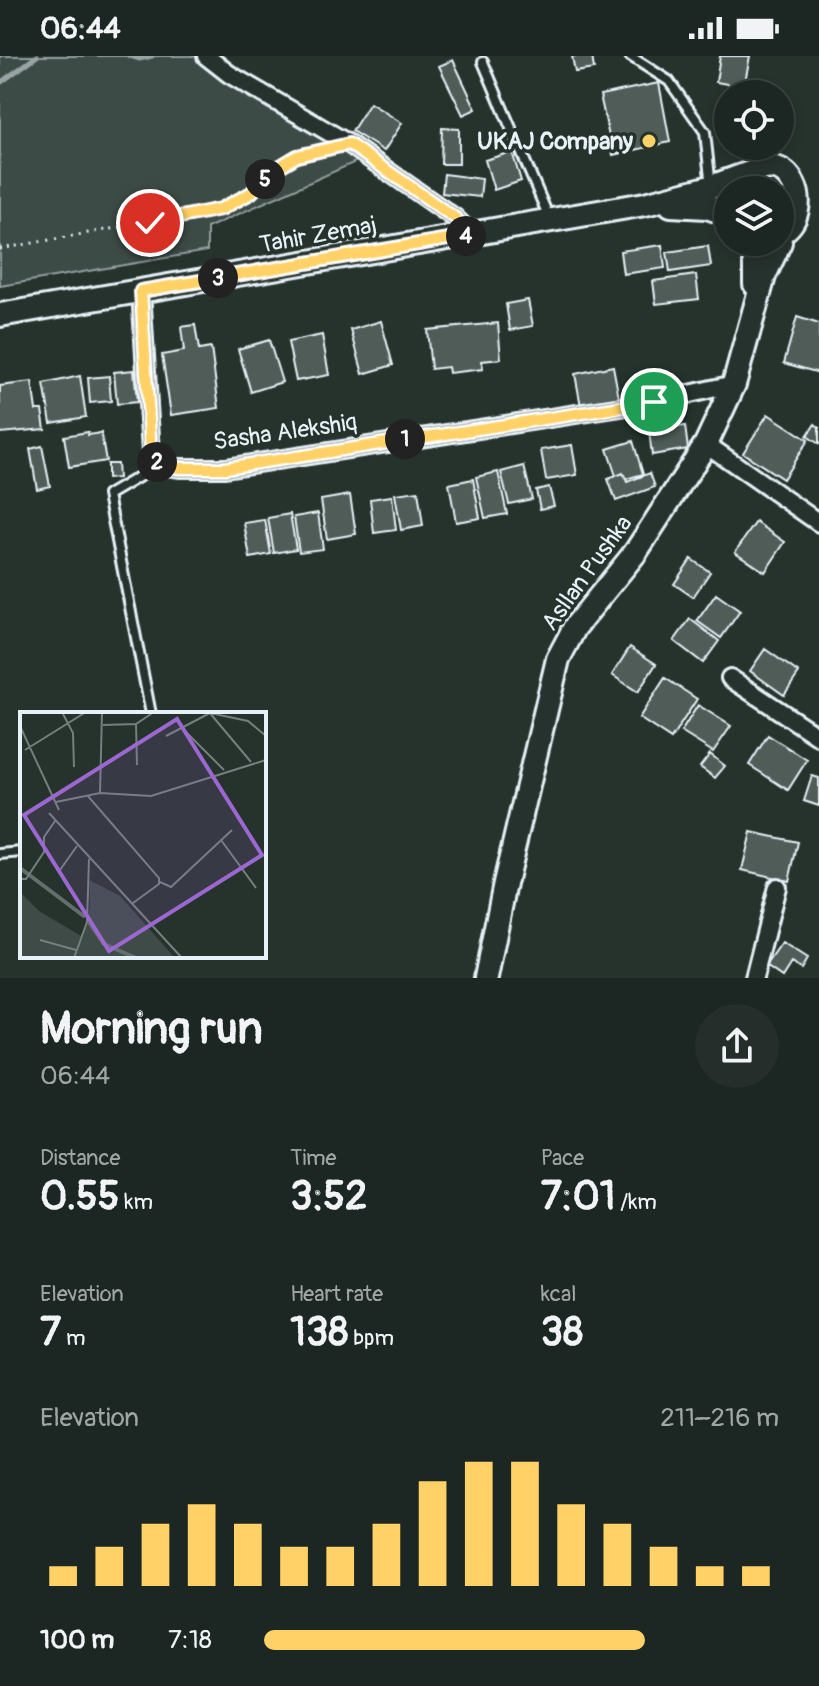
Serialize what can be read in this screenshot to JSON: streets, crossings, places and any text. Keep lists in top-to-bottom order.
{
  "streets": {
    "main road": ["Tahir Zemaj", "Asllan Pushka"],
    "street": ["Sasha Alekshiq"]
  },
  "crossings": [
    ["Sasha Alekshiq", "Asllan Pushka"]
  ],
  "places": ["UKAJ Company"],
  "page": {
    "status": "06:44",
    "pins": [
      "5",
      "4",
      "3",
      "1",
      "2"
    ],
    "heading": ["Morning run", "06:44"],
    "stats": [
      ["Distance", "0.55 km"],
      ["Time", "3:52"],
      ["Pace", "7:01 /km"],
      ["Elevation", "7 m"],
      ["Heart rate", "138 bpm"],
      ["kcal", "38"]
    ],
    "chart": ["Elevation", "211–216 m"],
    "list": [
      {
        "name": "100 m",
        "note": "7:18"
      }
    ]
  }
}
